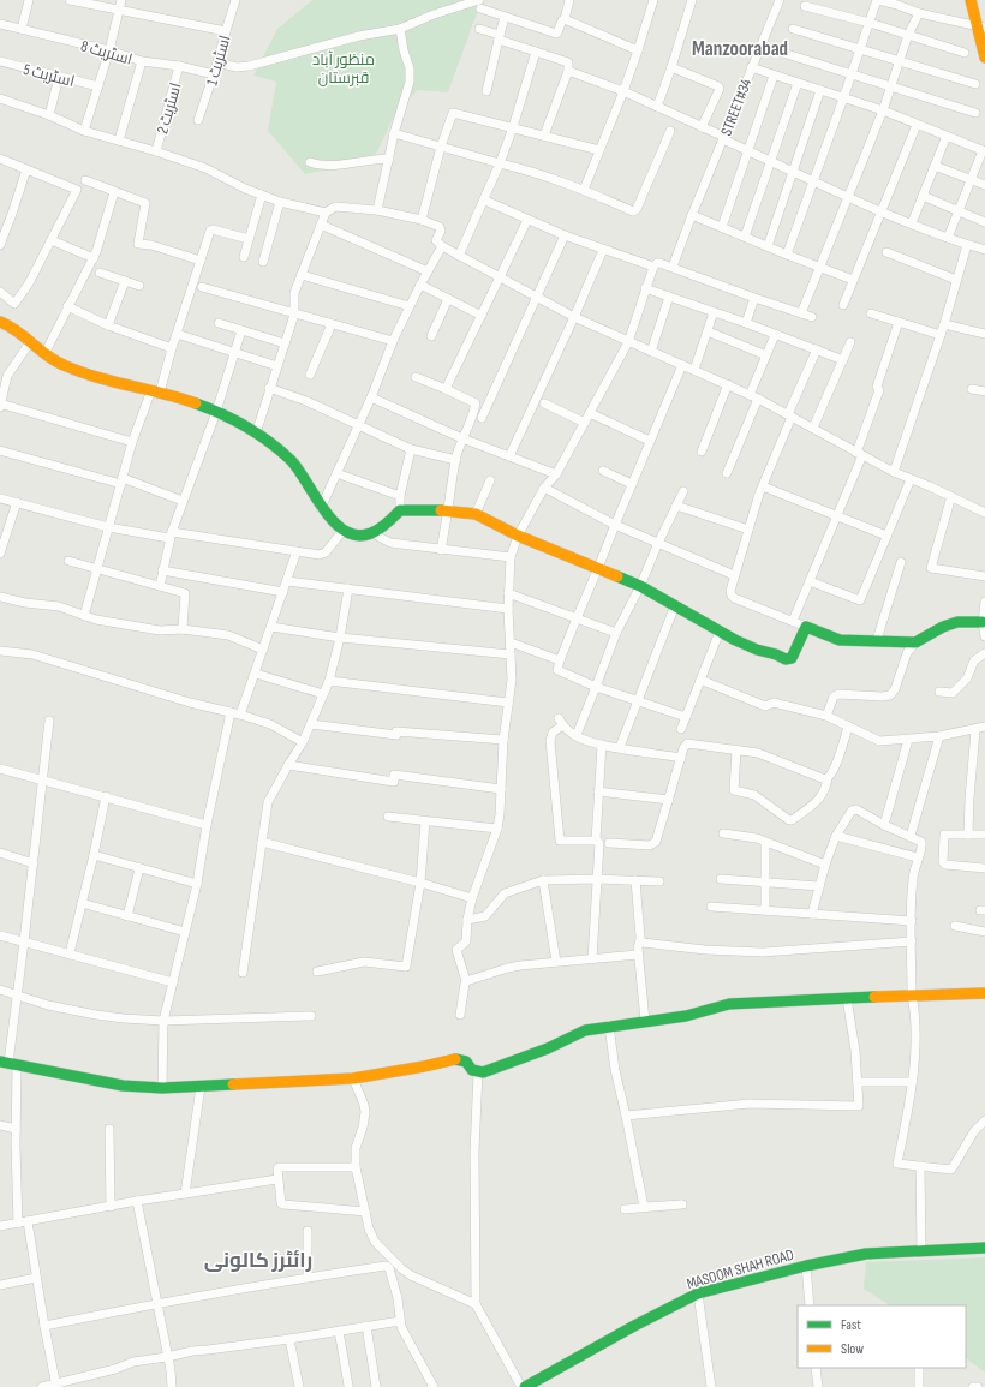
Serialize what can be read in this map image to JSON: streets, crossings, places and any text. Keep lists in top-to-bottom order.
{
  "streets": {
    "street": [
      "اسٹریٹ 8",
      "اسٹریٹ 1",
      "اسٹریٹ 5",
      "STREET#34",
      "اسٹریٹ 2",
      "MASOOM SHAH ROAD"
    ]
  },
  "crossings": [
    ["اسٹریٹ 8", "اسٹریٹ 1"],
    ["اسٹریٹ 8", "اسٹریٹ 2"]
  ],
  "districts": ["Manzoorabad", "رائٹرز کالونی"],
  "parks": ["منظور آباد قبرستان"],
  "legend": ["Fast", "Slow"]
}
